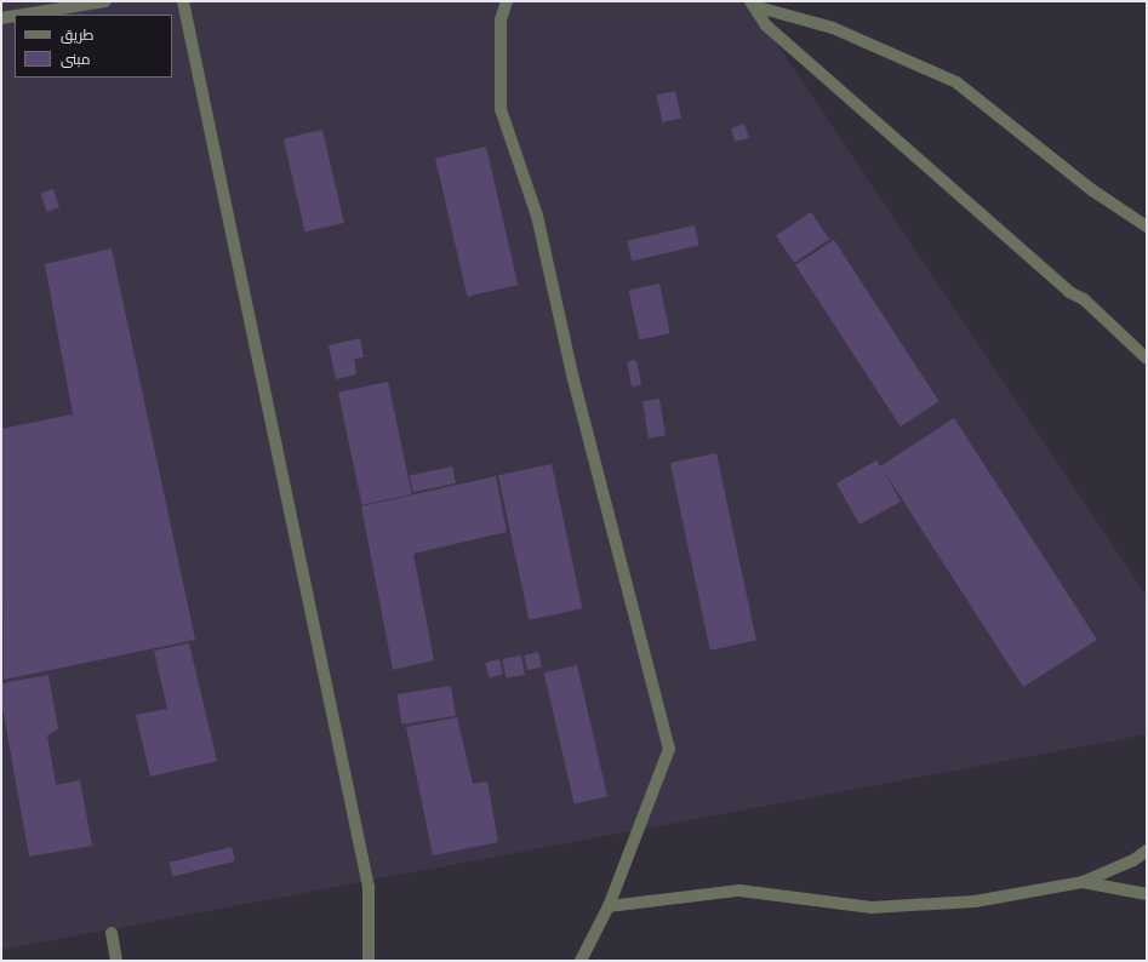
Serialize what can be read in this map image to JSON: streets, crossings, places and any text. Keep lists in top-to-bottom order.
{
  "legend": ["طريق", "مبنى"]
}
